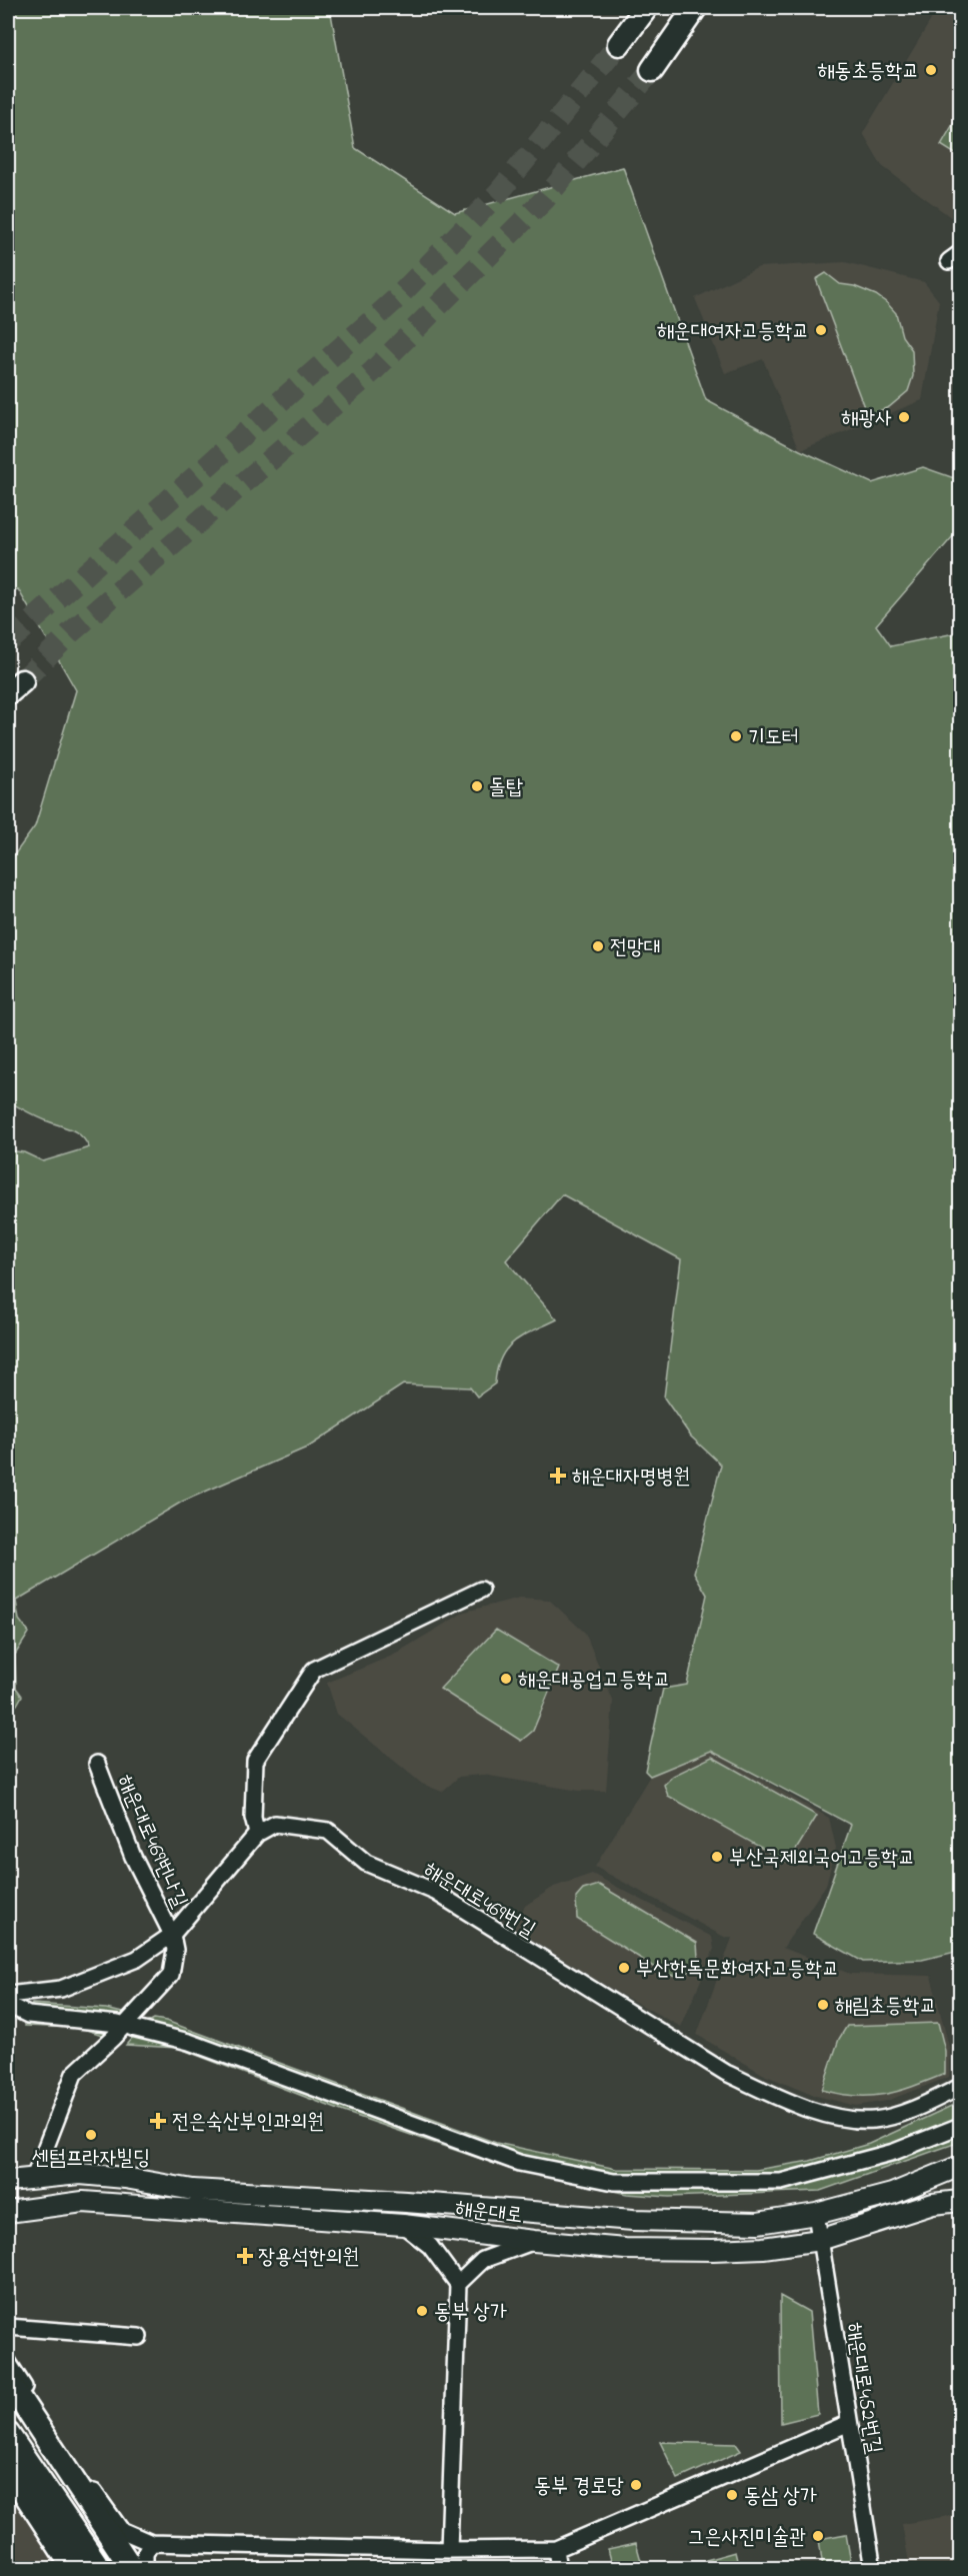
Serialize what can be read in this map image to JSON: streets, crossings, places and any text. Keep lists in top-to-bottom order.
{
  "streets": {
    "main road": ["해운대로"],
    "street": ["해운대로469번나길", "해운대로469번길", "해운대로452번길"]
  },
  "crossings": [
    ["해운대로", "해운대로452번길"]
  ],
  "places": {
    "other": [
      "해동초등학교",
      "해운대여자고등학교",
      "해광사",
      "기도터",
      "돌탑",
      "전망대",
      "해운대공업고등학교",
      "부산국제외국어고등학교",
      "부산한독문화여자고등학교",
      "해림초등학교",
      "센텀프라자빌딩",
      "동부 상가",
      "동부 경로당",
      "동삼 상가",
      "그은사진미술관"
    ],
    "health": ["해운대자명병원", "전은숙산부인과의원", "장용석한의원"]
  }
}
